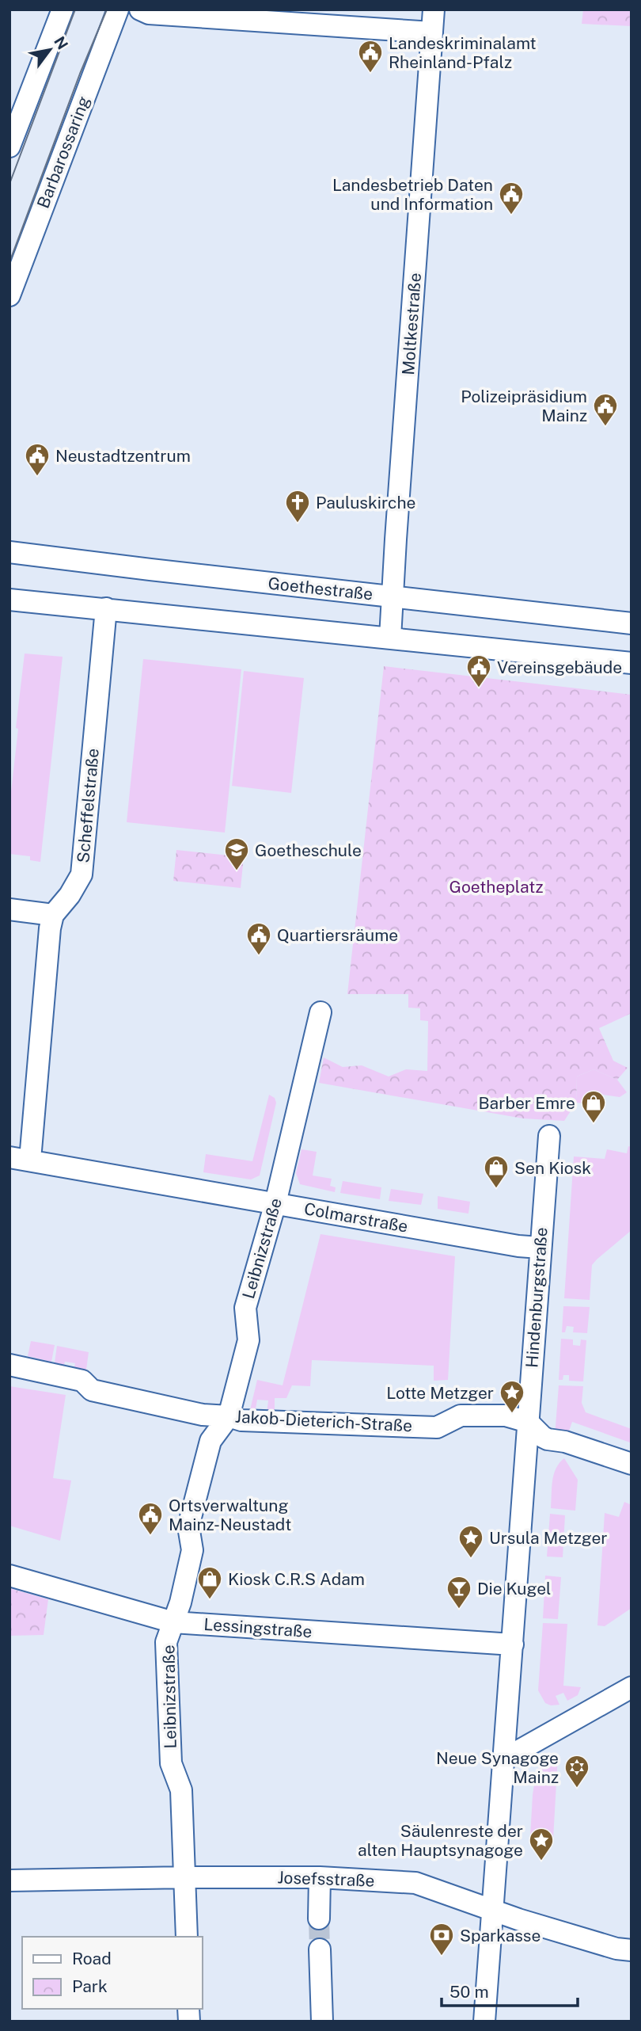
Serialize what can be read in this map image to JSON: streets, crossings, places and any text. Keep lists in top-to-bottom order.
{
  "streets": {
    "street": [
      "Barbarossaring",
      "Moltkestraße",
      "Goethestraße",
      "Scheffelstraße",
      "Colmarstraße",
      "Leibnizstraße",
      "Hindenburgstraße",
      "Jakob-Dieterich-Straße",
      "Lessingstraße",
      "Josefsstraße"
    ]
  },
  "crossings": [
    ["Moltkestraße", "Goethestraße"],
    ["Colmarstraße", "Leibnizstraße"],
    ["Colmarstraße", "Hindenburgstraße"],
    ["Leibnizstraße", "Jakob-Dieterich-Straße"],
    ["Leibnizstraße", "Lessingstraße"],
    ["Leibnizstraße", "Josefsstraße"],
    ["Hindenburgstraße", "Jakob-Dieterich-Straße"],
    ["Hindenburgstraße", "Lessingstraße"],
    ["Hindenburgstraße", "Josefsstraße"]
  ],
  "parks": ["Goetheplatz"],
  "places": {
    "public building": [
      "Landeskriminalamt Rheinland-Pfalz",
      "Landesbetrieb Daten und Information",
      "Polizeipräsidium Mainz",
      "Neustadtzentrum",
      "Vereinsgebäude",
      "Quartiersräume",
      "Ortsverwaltung Mainz-Neustadt"
    ],
    "church": ["Pauluskirche"],
    "school or university": ["Goetheschule"],
    "shop": ["Barber Emre", "Sen Kiosk", "Kiosk C.R.S Adam"],
    "place": ["Lotte Metzger", "Ursula Metzger", "Säulenreste der alten Hauptsynagoge"],
    "bar": ["Die Kugel"],
    "synagogue": ["Neue Synagoge Mainz"],
    "bank": ["Sparkasse"]
  },
  "legend": ["Road", "Park"],
  "scale_bar": "50 m",
  "north": "top right"
}
